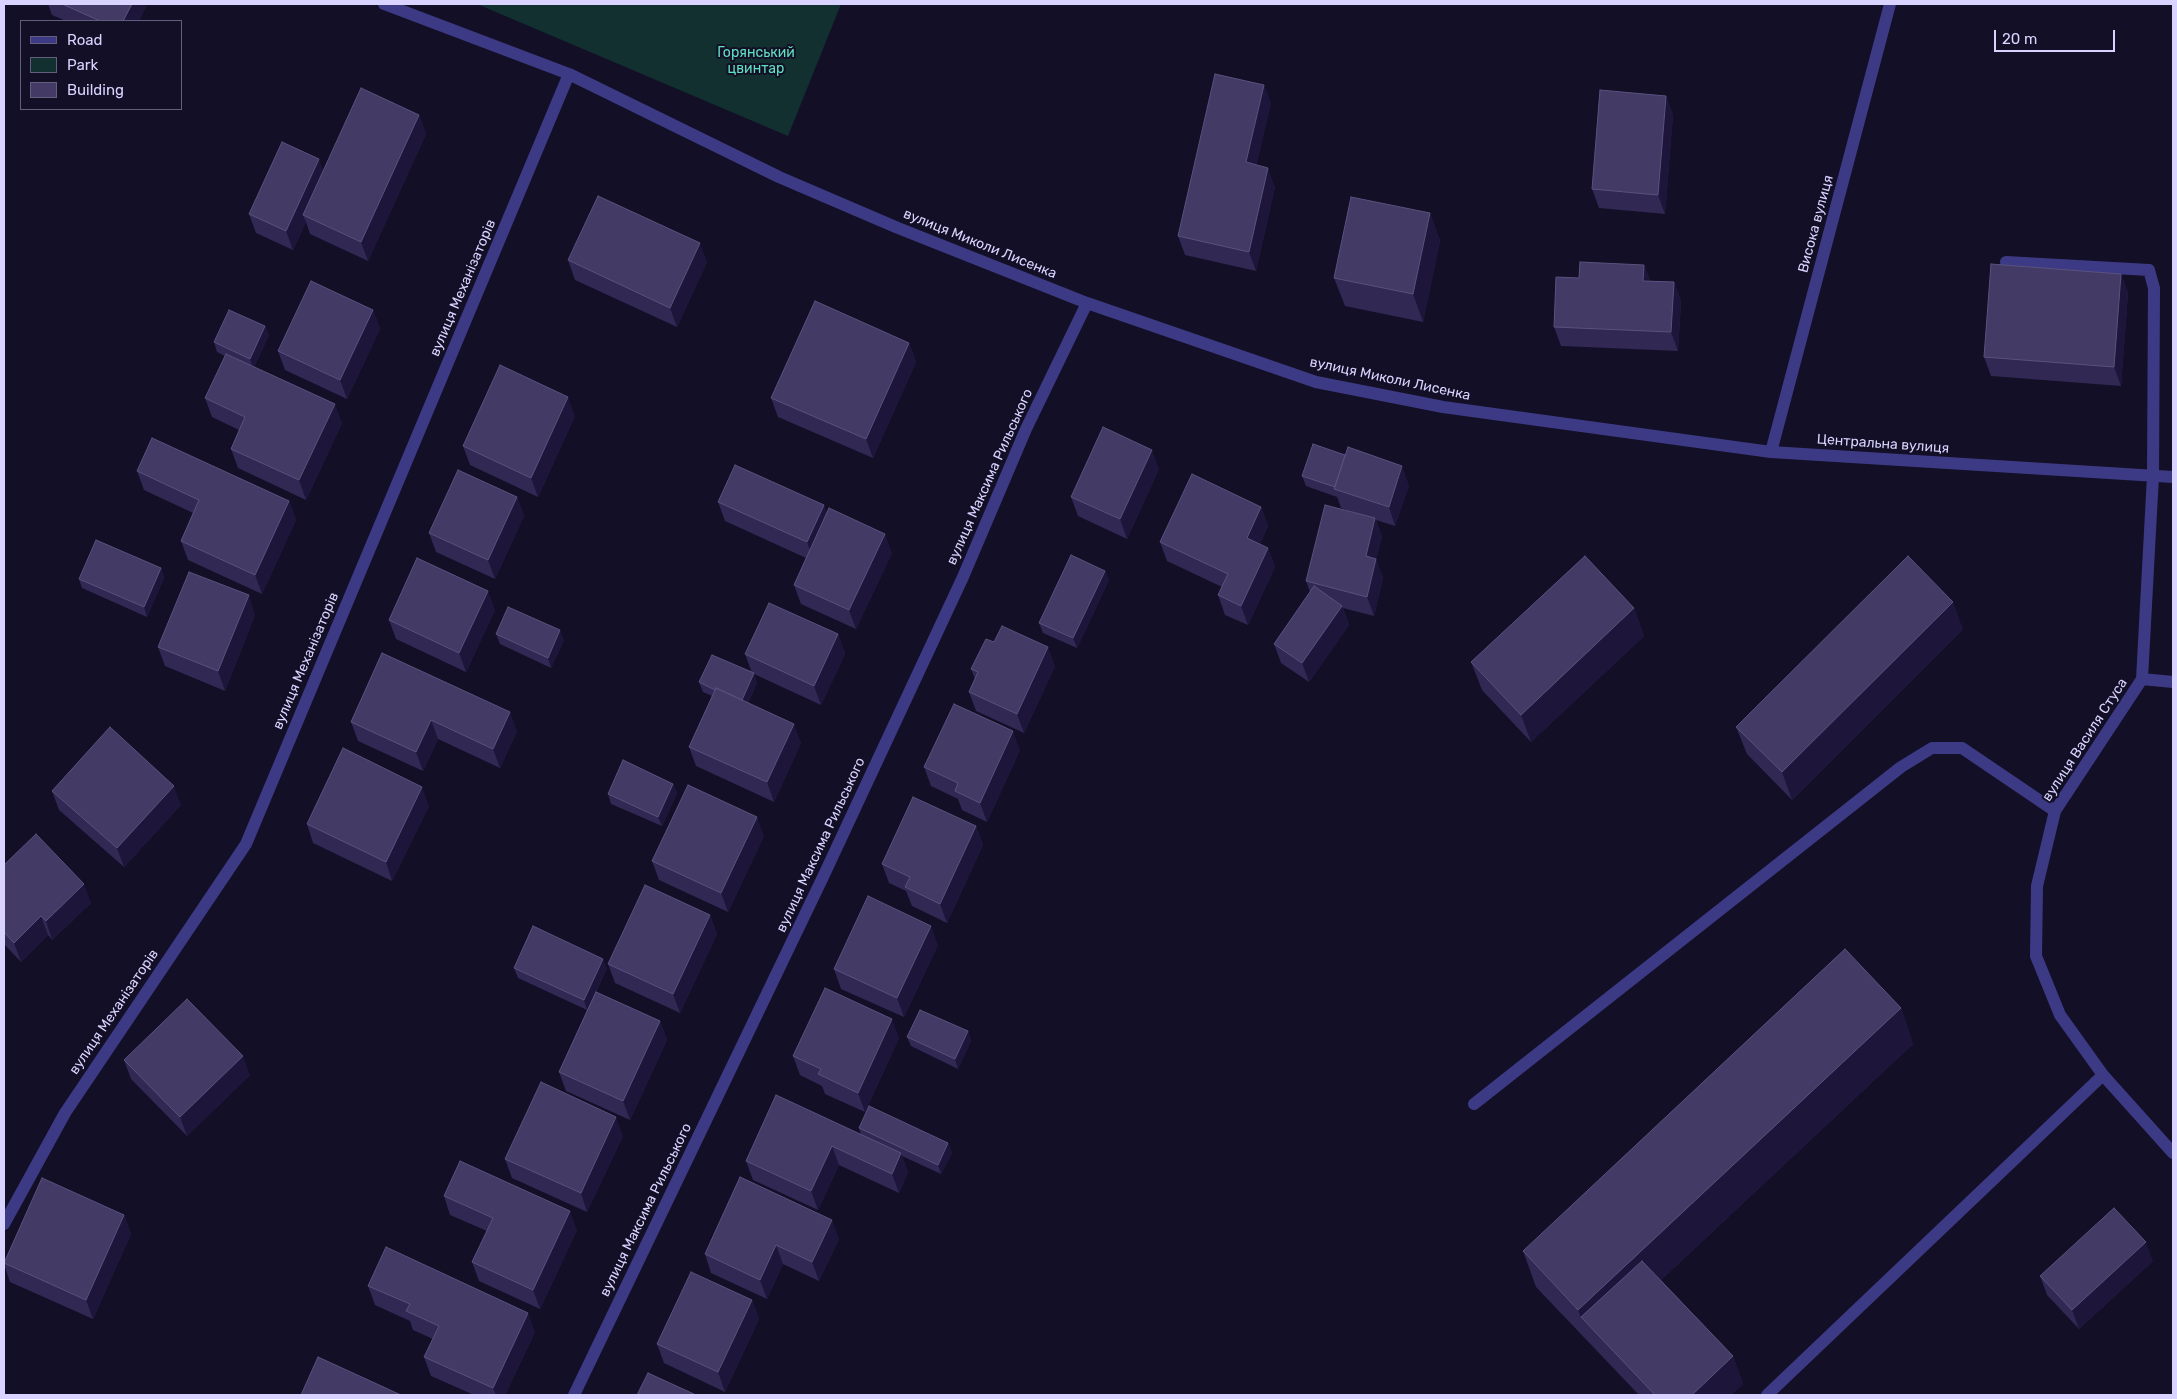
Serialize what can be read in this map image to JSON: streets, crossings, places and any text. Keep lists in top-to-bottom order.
{
  "streets": {
    "street": [
      "Висока вулиця",
      "вулиця Миколи Лисенка",
      "вулиця Механізаторів",
      "Центральна вулиця",
      "вулиця Максима Рильського",
      "вулиця Василя Стуса"
    ]
  },
  "crossings": [
    ["Висока вулиця", "Центральна вулиця"],
    ["вулиця Миколи Лисенка", "вулиця Механізаторів"],
    ["вулиця Миколи Лисенка", "Центральна вулиця"],
    ["вулиця Миколи Лисенка", "вулиця Максима Рильського"],
    ["Центральна вулиця", "вулиця Василя Стуса"]
  ],
  "parks": ["Горянський цвинтар"],
  "legend": ["Road", "Park", "Building"],
  "scale_bar": "20 m"
}
